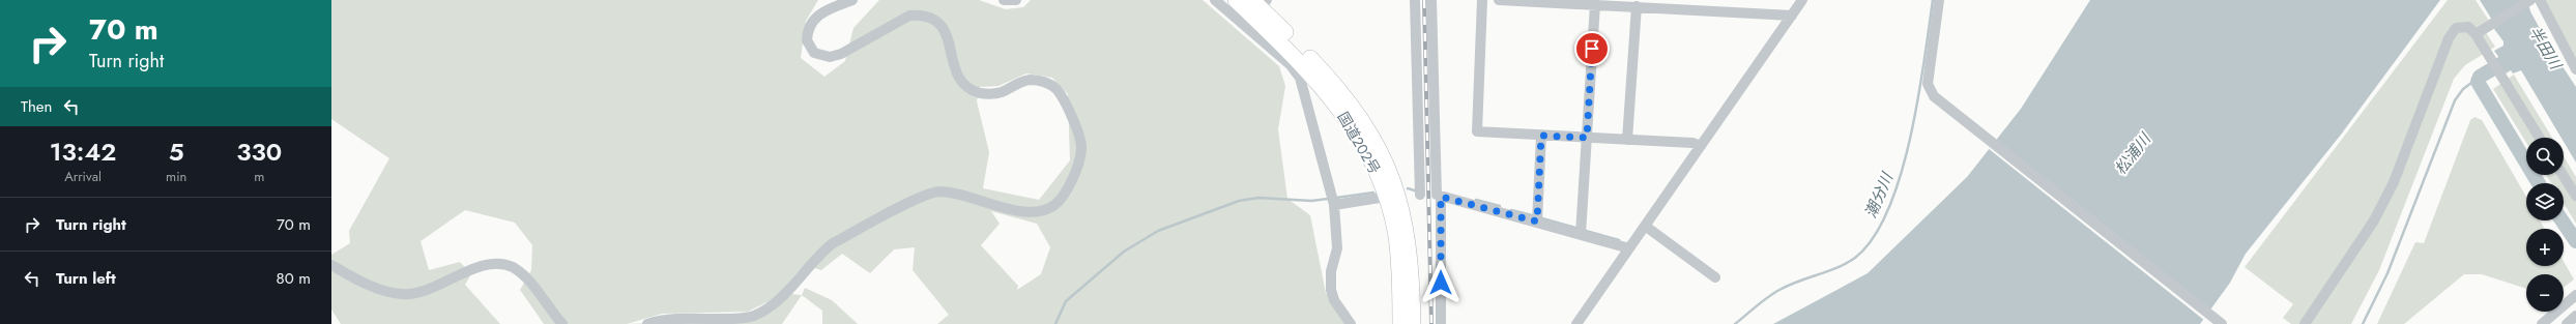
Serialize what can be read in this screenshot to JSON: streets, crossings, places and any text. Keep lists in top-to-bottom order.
{
  "streets": {
    "highway": ["国道202号"]
  },
  "water": ["半田川", "松浦川", "潮分川"],
  "page": {
    "turn": ["70 m", "Turn right"],
    "then": "Then",
    "eta": [
      "13:42",
      "Arrival",
      "5",
      "min",
      "330",
      "m"
    ],
    "map_buttons": ["+", "−"],
    "list": [
      {
        "name": "Turn right",
        "value": "70 m"
      },
      {
        "name": "Turn left",
        "value": "80 m"
      }
    ]
  }
}
